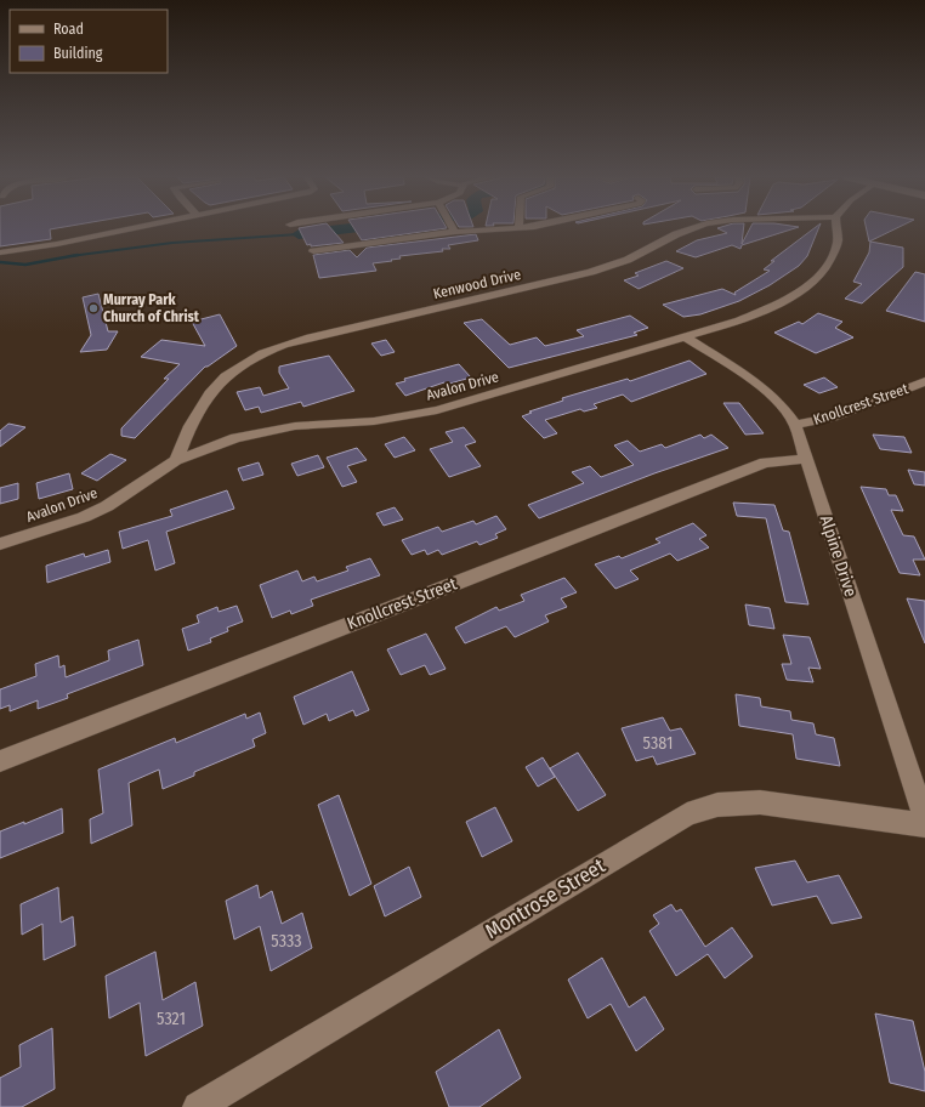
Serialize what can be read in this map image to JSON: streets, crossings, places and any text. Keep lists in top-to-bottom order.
{
  "streets": {
    "street": [
      "Kenwood Drive",
      "Avalon Drive",
      "Knollcrest Street",
      "Alpine Drive",
      "Montrose Street"
    ]
  },
  "crossings": [
    ["Kenwood Drive", "Avalon Drive"],
    ["Avalon Drive", "Alpine Drive"],
    ["Knollcrest Street", "Alpine Drive"]
  ],
  "places": ["Murray Park Church of Christ"],
  "house_numbers": ["5381", "5333", "5321"],
  "legend": ["Road", "Building"]
}
